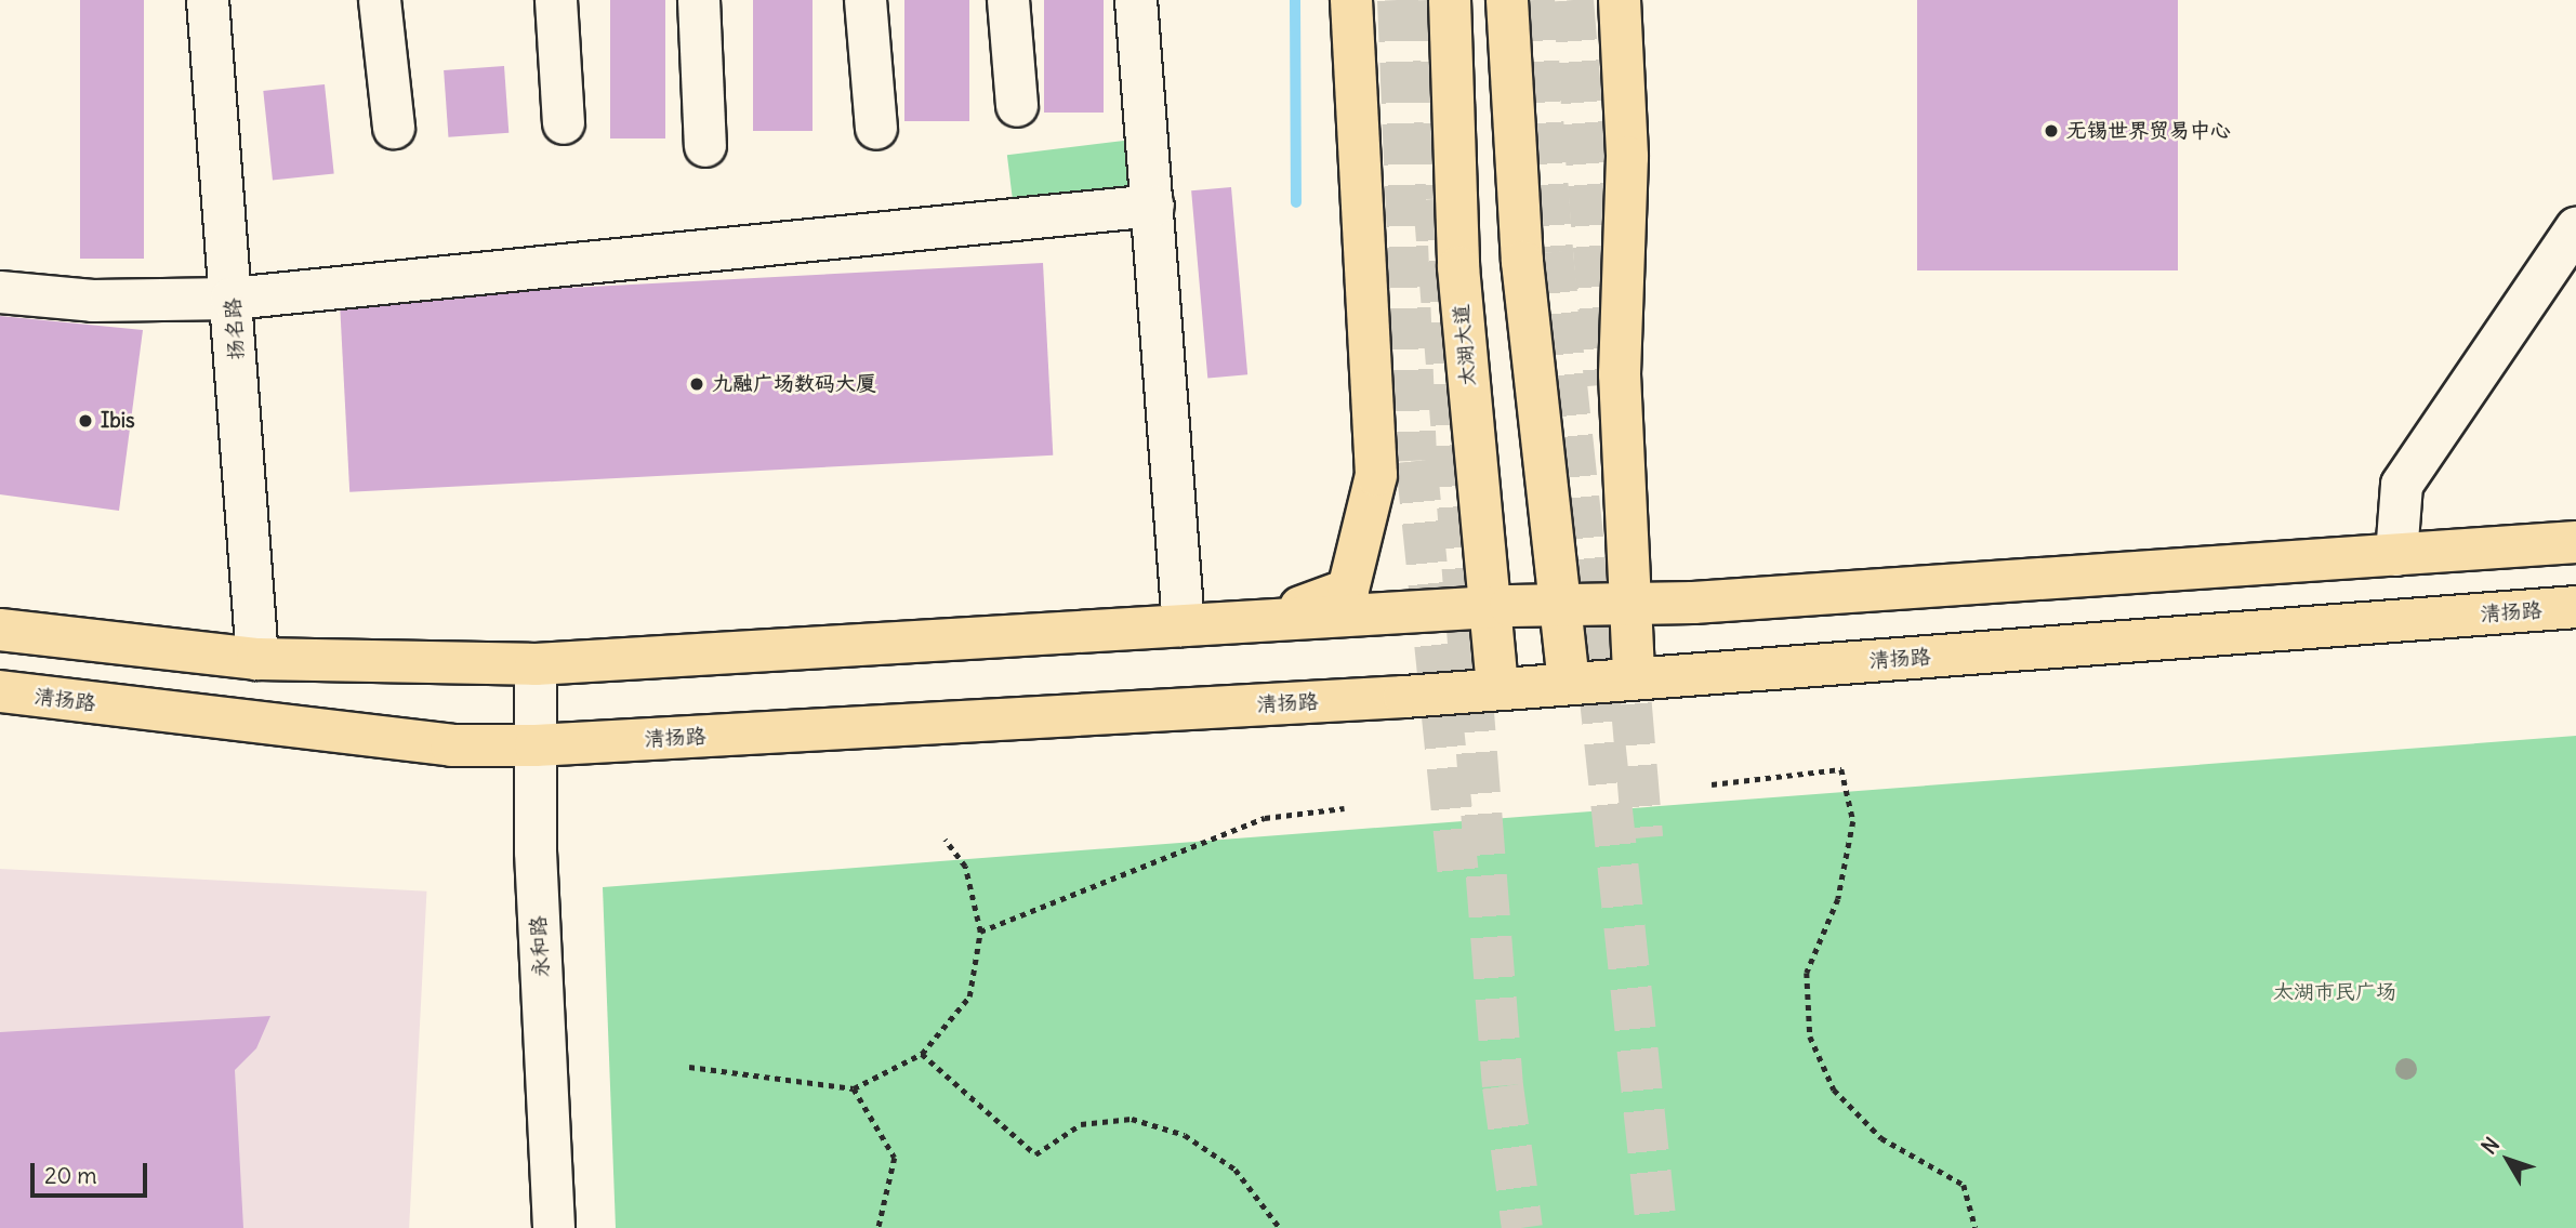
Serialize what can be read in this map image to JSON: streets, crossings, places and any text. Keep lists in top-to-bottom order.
{
  "streets": {
    "main road": ["太湖大道", "清扬路"],
    "street": ["扬名路", "永和路"]
  },
  "crossings": [
    ["太湖大道", "清扬路"],
    ["清扬路", "永和路"]
  ],
  "parks": ["太湖市民广场"],
  "places": ["无锡世界贸易中心", "九融广场数码大厦", "Ibis"],
  "scale_bar": "20 m",
  "north": "top left"
}
